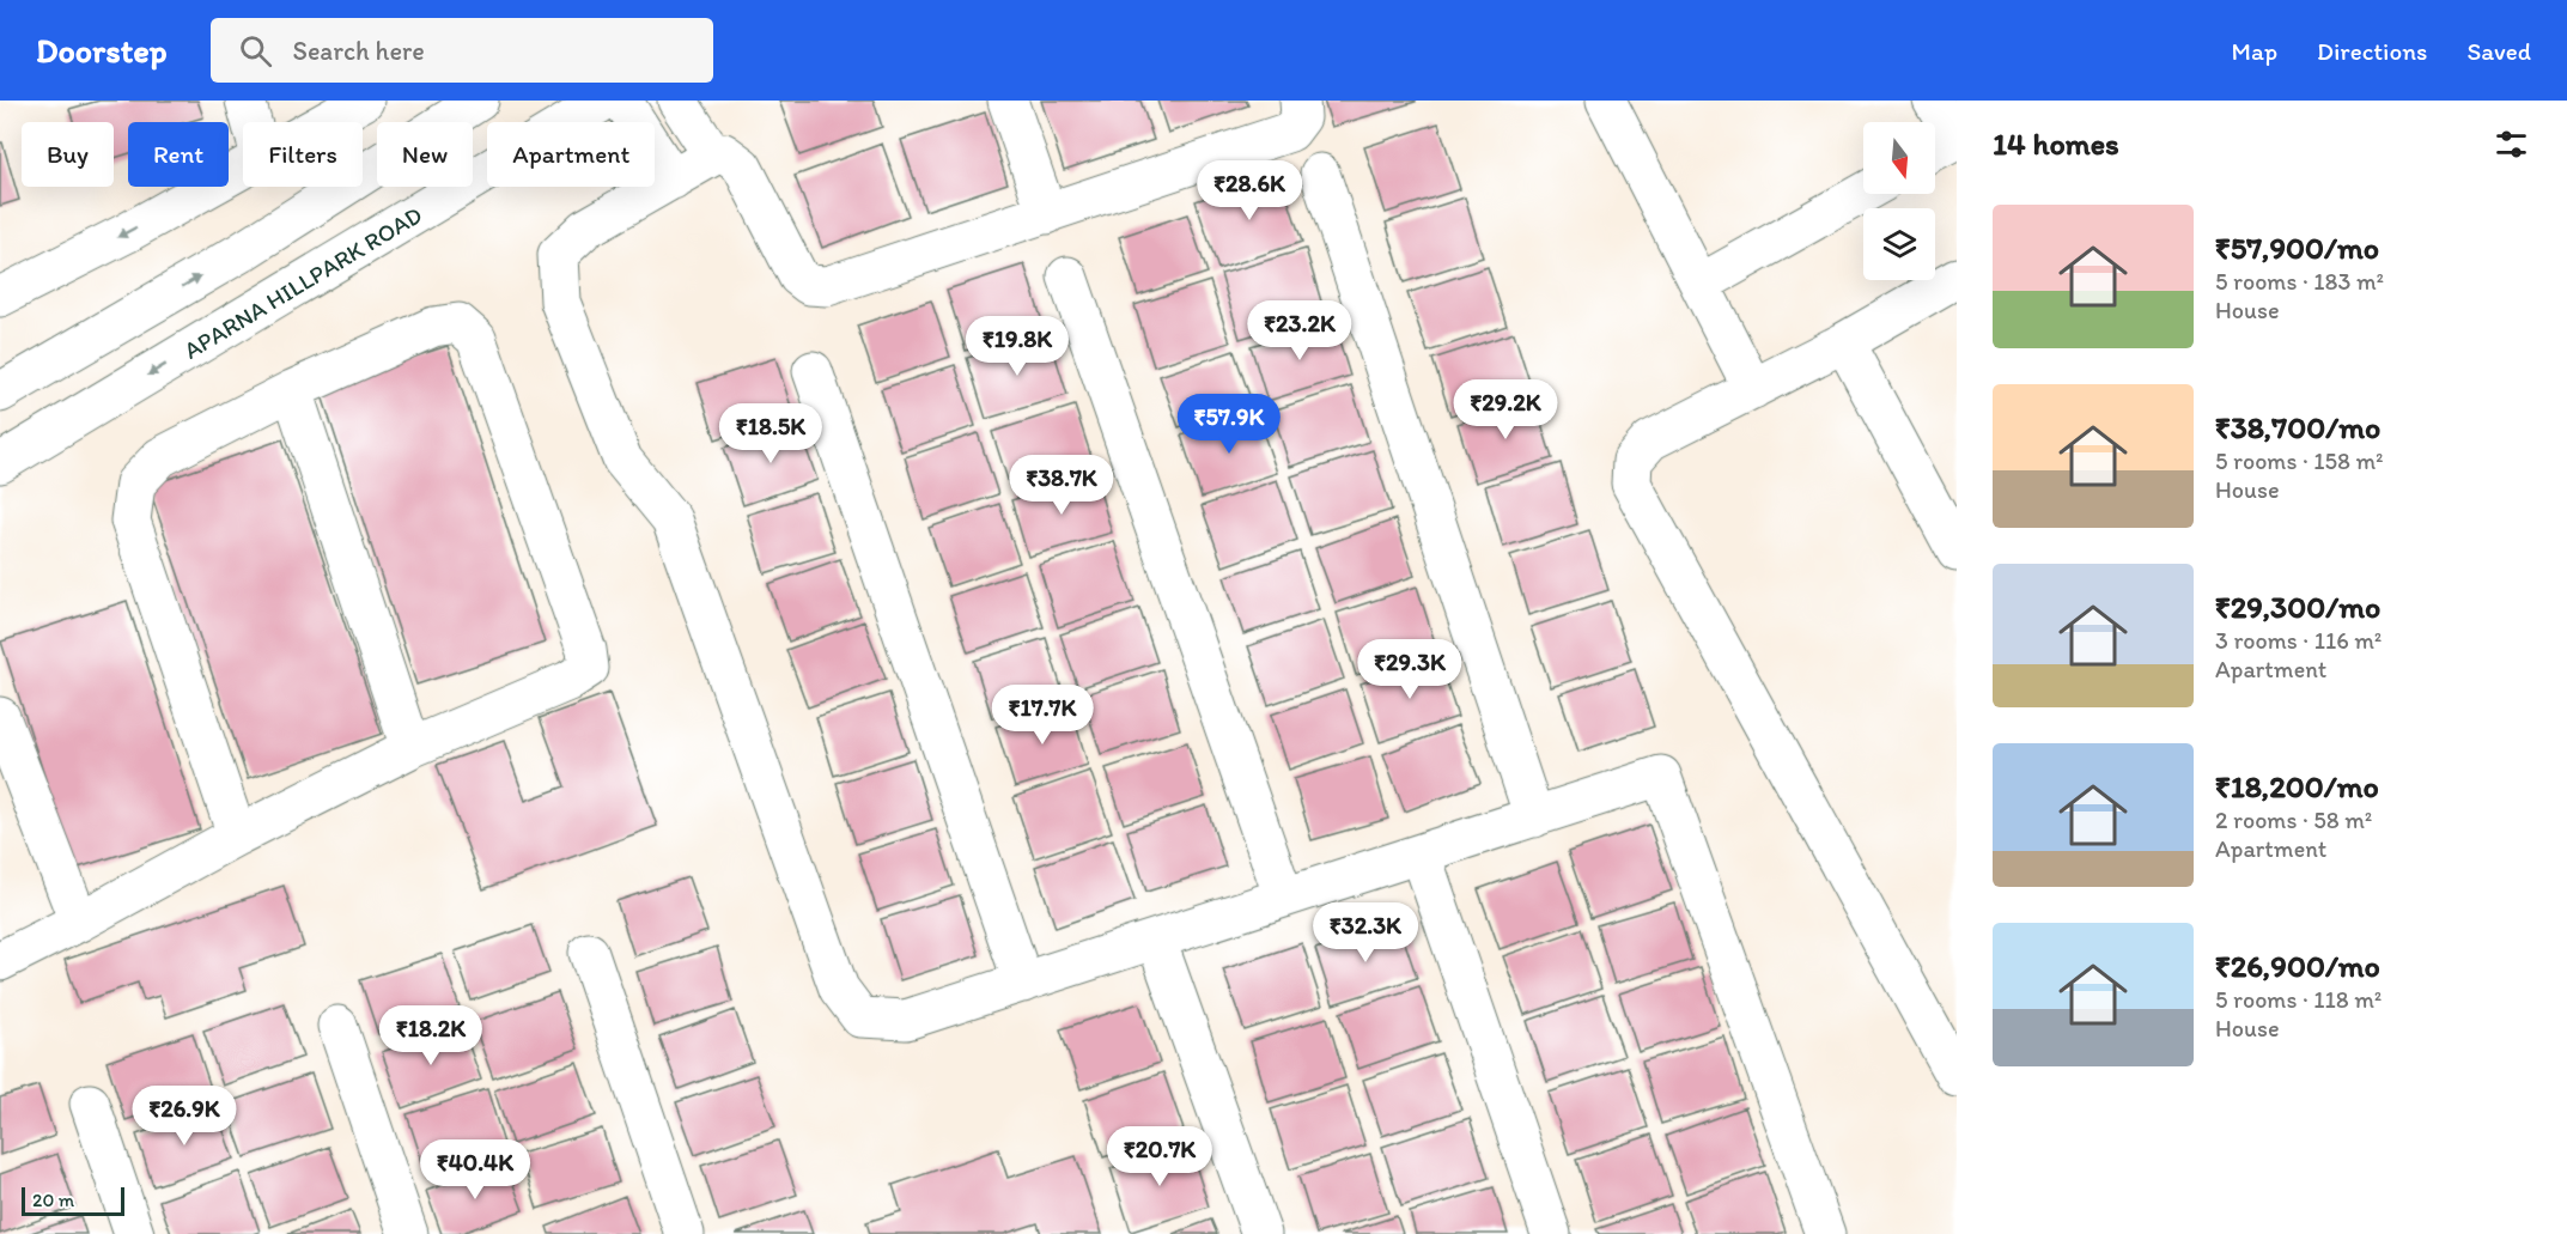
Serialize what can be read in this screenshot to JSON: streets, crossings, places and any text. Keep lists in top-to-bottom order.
{
  "streets": {
    "street": ["APARNA HILLPARK ROAD"]
  },
  "scale_bar": "20 m",
  "north": "bottom",
  "page": {
    "header": "Doorstep",
    "search": "Search here",
    "nav": ["Map", "Directions", "Saved"],
    "heading": "14 homes",
    "chip": [
      "Buy",
      "Rent",
      "Filters",
      "New",
      "Apartment"
    ],
    "price": [
      "₹28.6K",
      "₹23.2K",
      "₹19.8K",
      "₹29.2K",
      "₹57.9K",
      "₹18.5K",
      "₹38.7K",
      "₹29.3K",
      "₹17.7K",
      "₹32.3K",
      "₹18.2K",
      "₹26.9K",
      "₹20.7K",
      "₹40.4K"
    ],
    "list": [
      {
        "name": "₹57,900/mo",
        "note": "5 rooms · 183 m² · House"
      },
      {
        "name": "₹38,700/mo",
        "note": "5 rooms · 158 m² · House"
      },
      {
        "name": "₹29,300/mo",
        "note": "3 rooms · 116 m² · Apartment"
      },
      {
        "name": "₹18,200/mo",
        "note": "2 rooms · 58 m² · Apartment"
      },
      {
        "name": "₹26,900/mo",
        "note": "5 rooms · 118 m² · House"
      }
    ],
    "scale": "20 m"
  }
}
